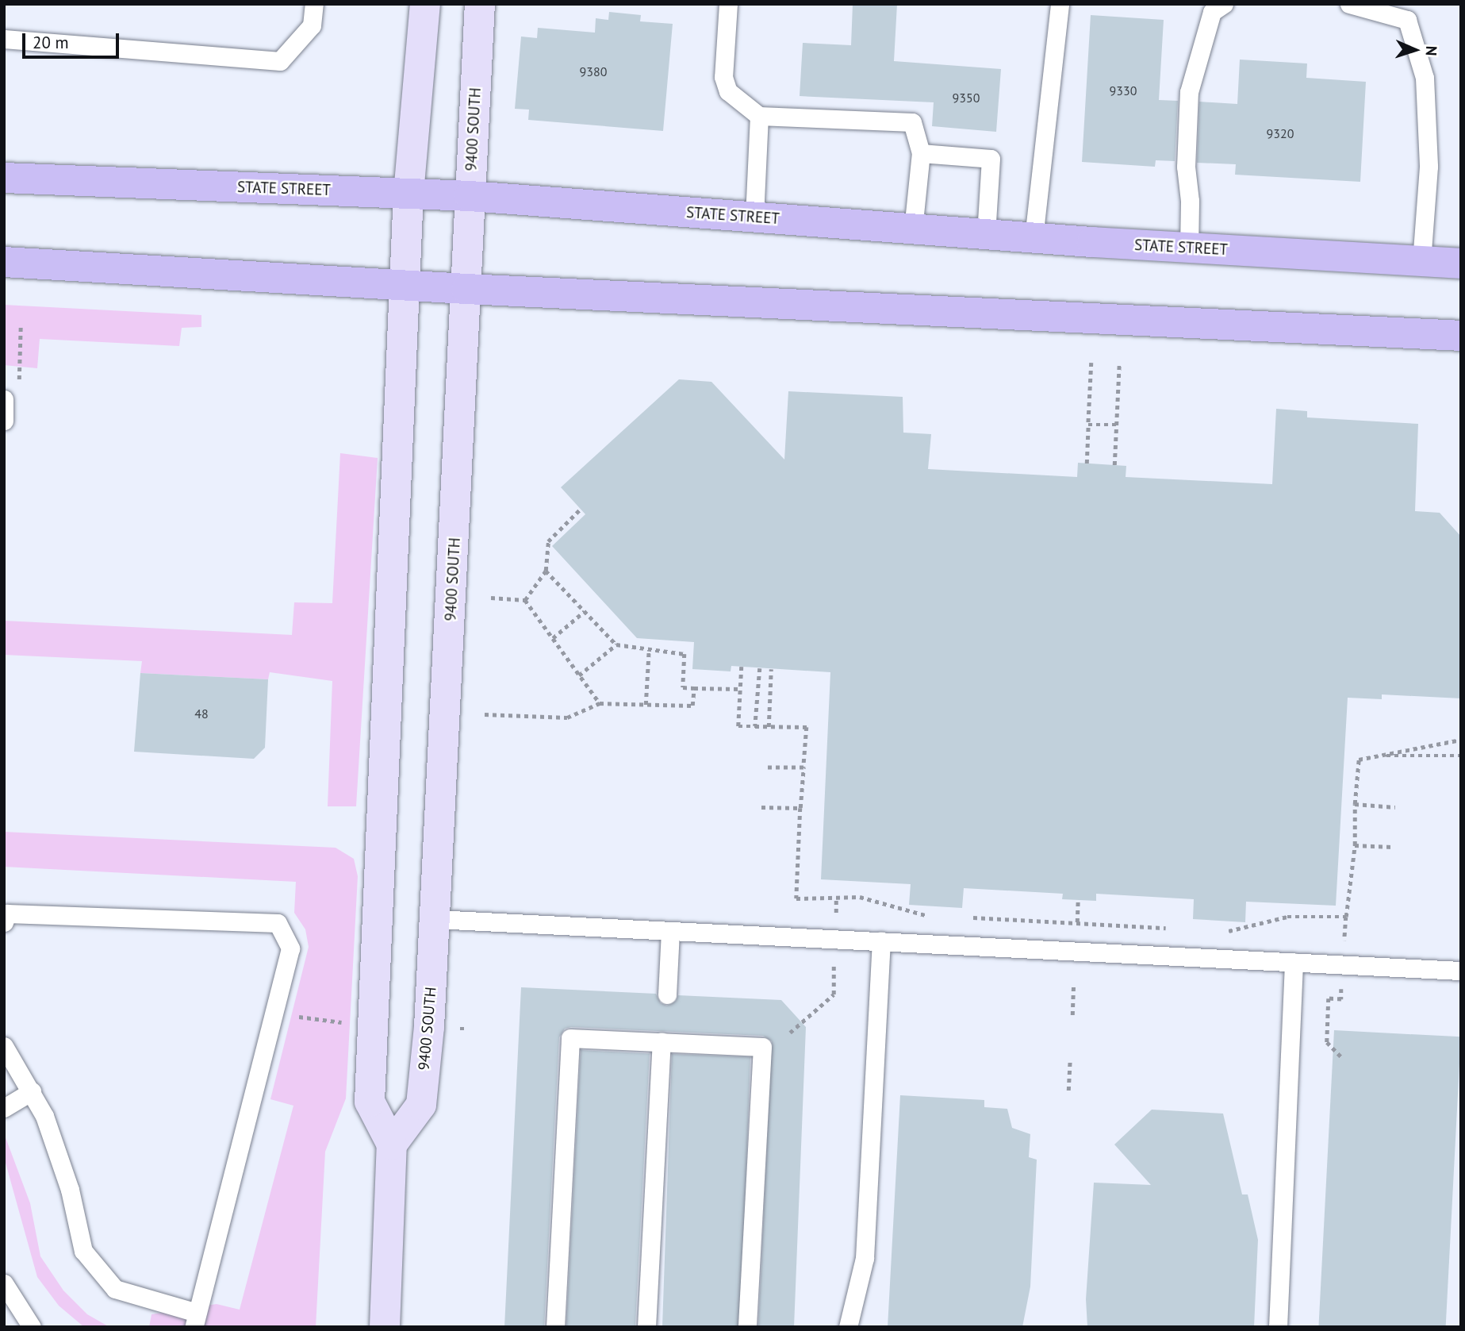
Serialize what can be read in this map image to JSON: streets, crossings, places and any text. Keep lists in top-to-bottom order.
{
  "streets": {
    "main road": ["STATE STREET"],
    "street": ["9400 SOUTH"]
  },
  "crossings": [
    ["9400 SOUTH", "STATE STREET"]
  ],
  "house_numbers": [
    "9380",
    "9330",
    "9350",
    "9320",
    "48"
  ],
  "scale_bar": "20 m",
  "north": "right"
}
